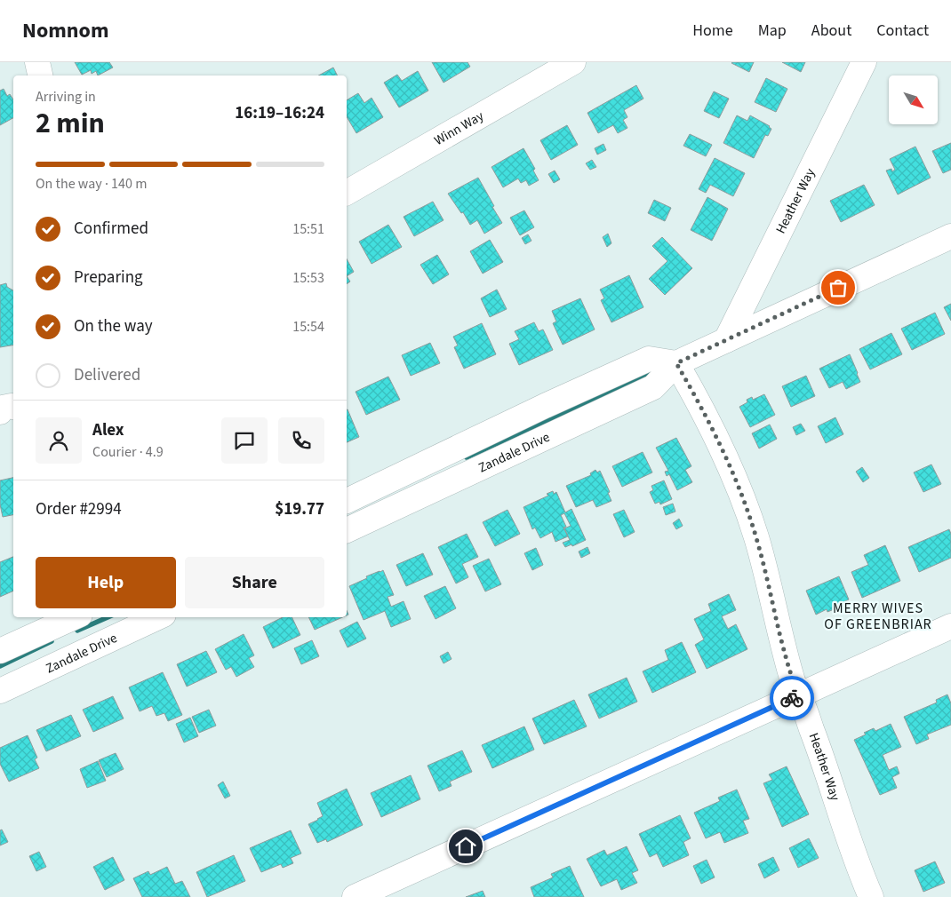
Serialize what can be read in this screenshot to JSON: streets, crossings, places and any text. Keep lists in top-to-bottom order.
{
  "streets": {
    "street": ["Winn Way", "Heather Way", "Zandale Drive"]
  },
  "crossings": [
    ["Heather Way", "Zandale Drive"]
  ],
  "districts": ["MERRY WIVES OF GREENBRIAR"],
  "north": "bottom right",
  "page": {
    "header": "Nomnom",
    "nav": [
      "Home",
      "Map",
      "About",
      "Contact"
    ],
    "heading": ["2 min", "Arriving in", "16:19–16:24"],
    "panel": [
      "Alex",
      "Courier · 4.9",
      "Order #2994",
      "$19.77"
    ],
    "bar": "On the way · 140 m",
    "list": [
      ["Confirmed", "15:51"],
      ["Preparing", "15:53"],
      ["On the way", "15:54"],
      "Delivered"
    ],
    "buttons": ["Help", "Share"]
  }
}
